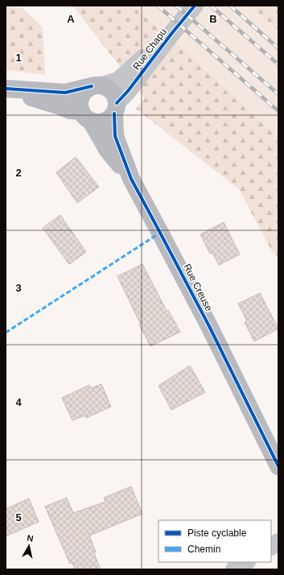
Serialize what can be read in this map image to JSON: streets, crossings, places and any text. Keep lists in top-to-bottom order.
{
  "streets": {
    "street": ["Rue Chapu", "Rue Creuse"]
  },
  "crossings": [
    ["Rue Chapu", "Rue Creuse"]
  ],
  "legend": ["Piste cyclable", "Chemin"],
  "north": "top",
  "grid": {
    "columns": ["A", "B"],
    "rows": [
      "1",
      "2",
      "3",
      "4",
      "5"
    ]
  }
}
